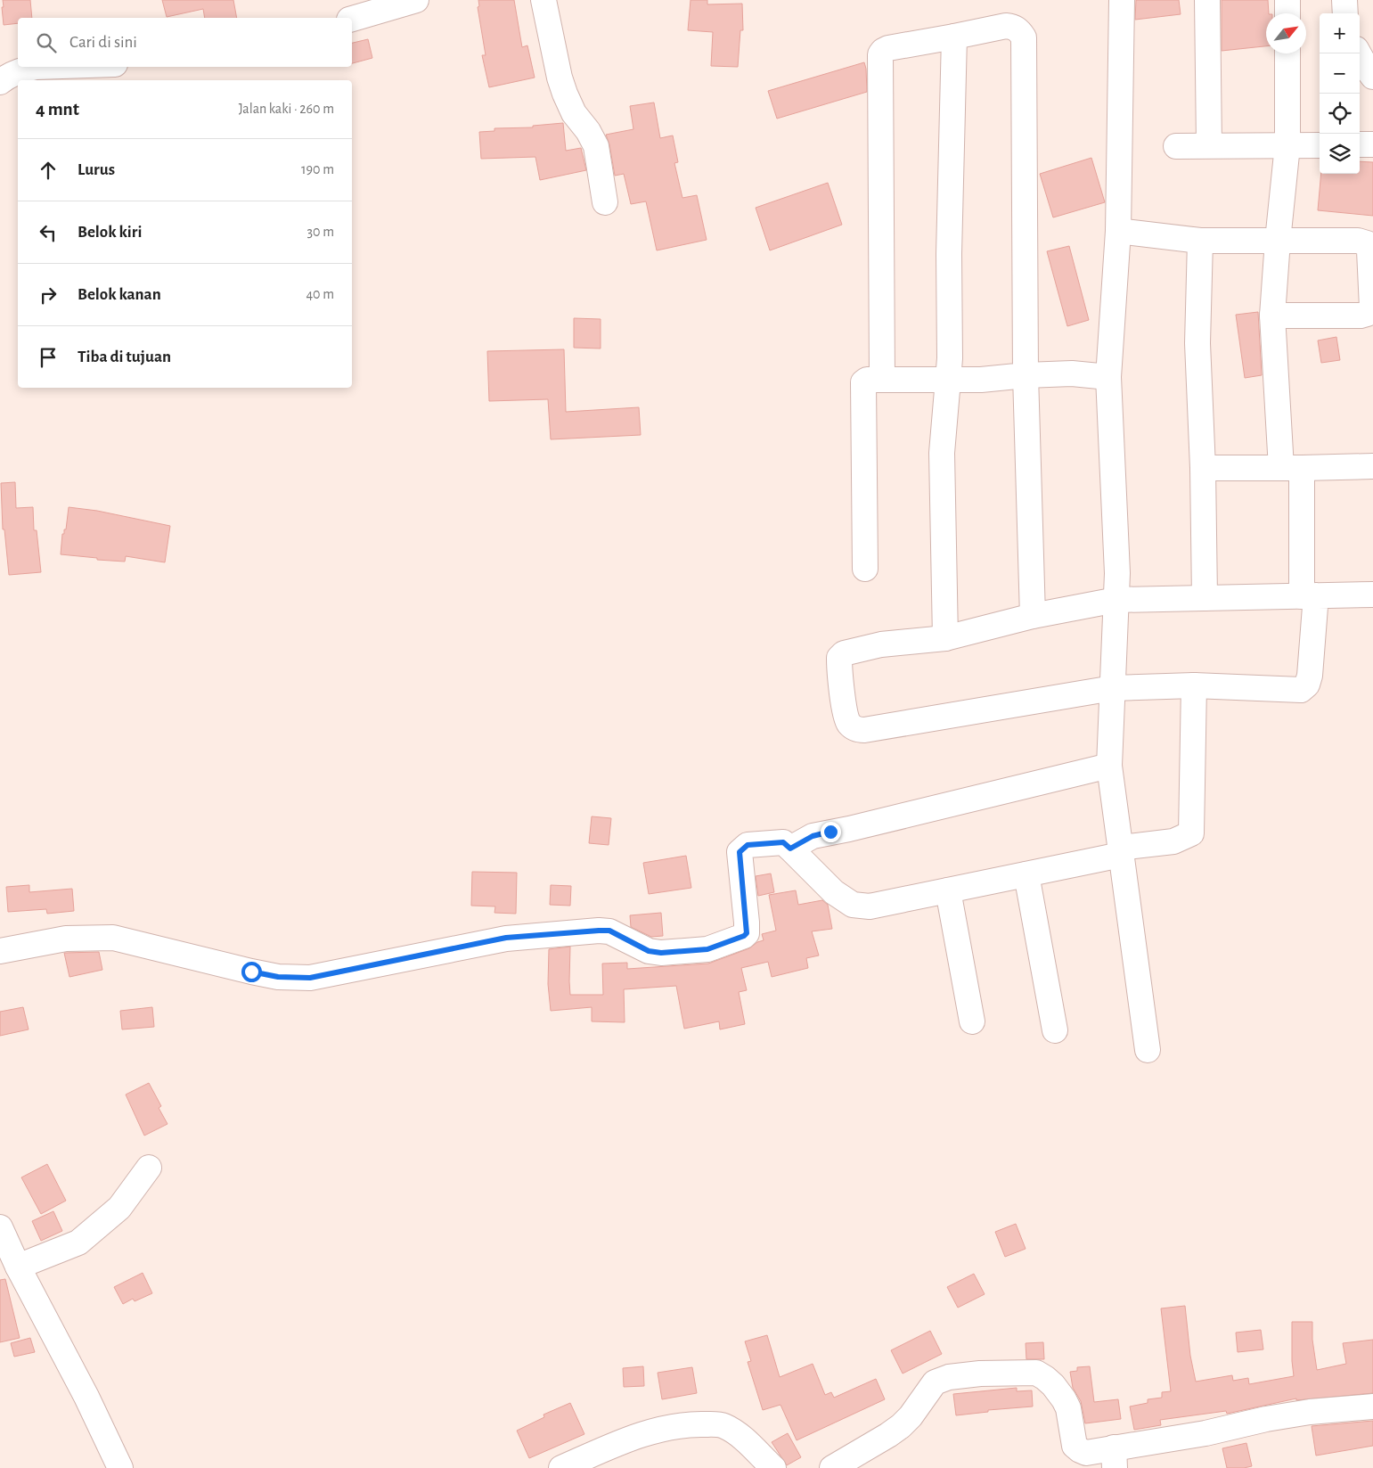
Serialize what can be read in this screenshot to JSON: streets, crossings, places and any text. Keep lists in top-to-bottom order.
{
  "north": "top right",
  "page": {
    "map_buttons": ["+", "−"],
    "search": "Cari di sini",
    "heading": ["4 mnt", "Jalan kaki · 260 m"],
    "list": [
      ["Lurus", "190 m"],
      ["Belok kiri", "30 m"],
      ["Belok kanan", "40 m"],
      "Tiba di tujuan"
    ]
  }
}
